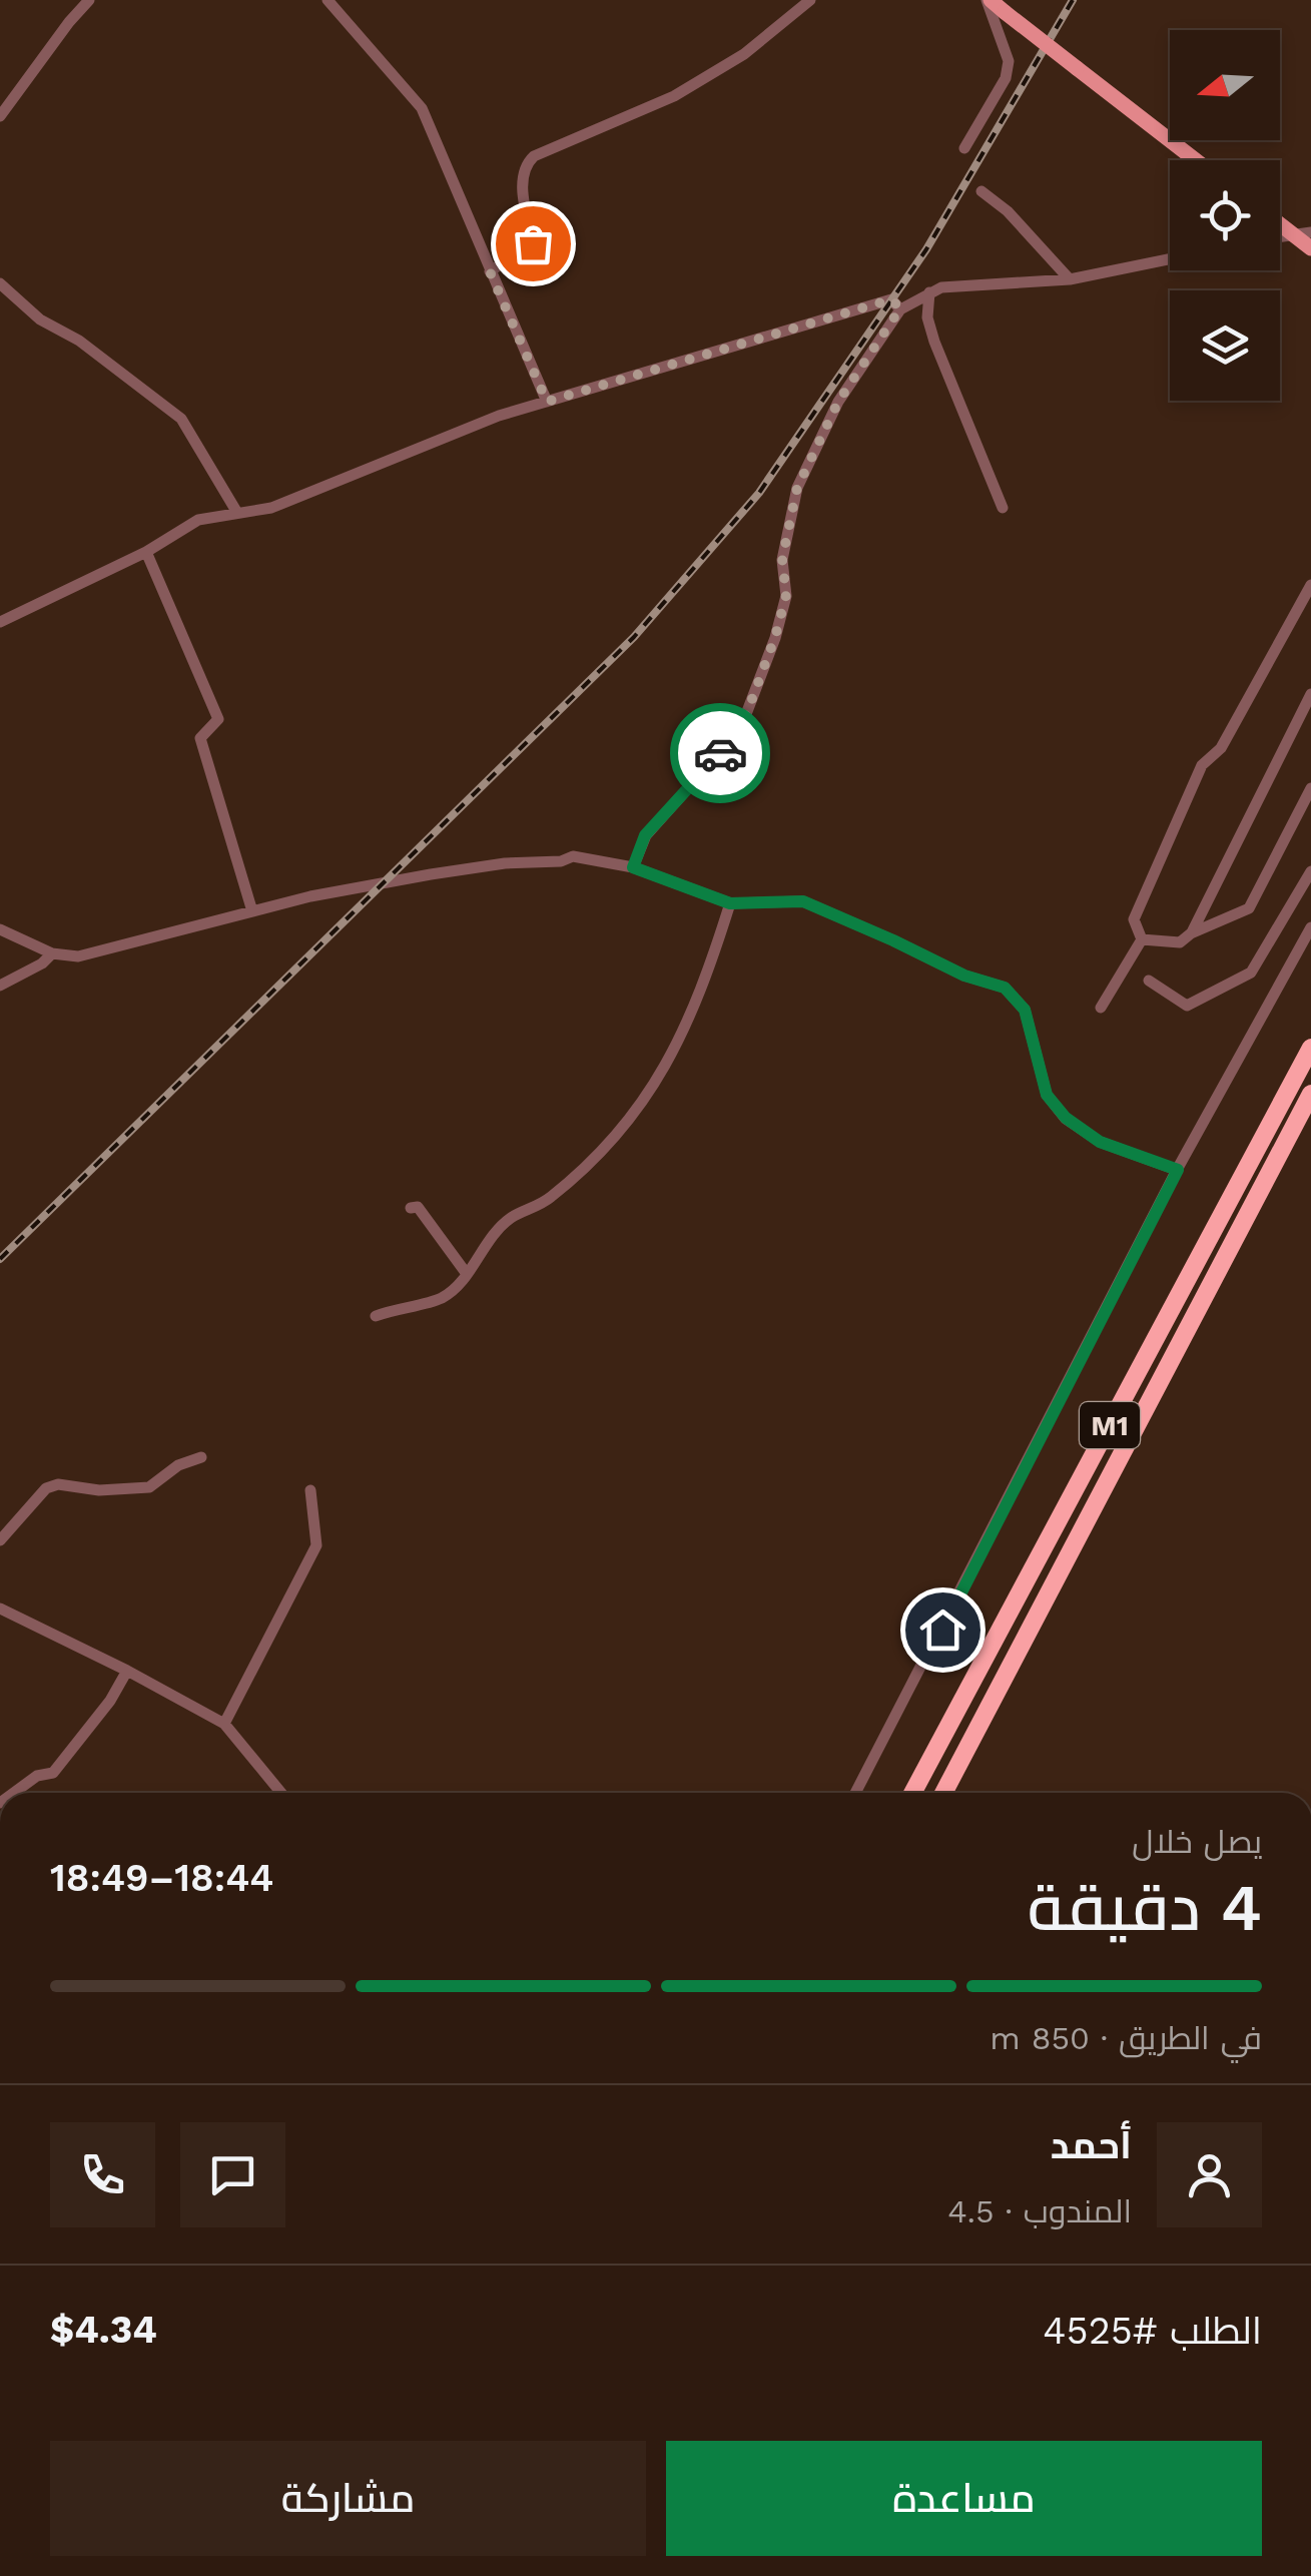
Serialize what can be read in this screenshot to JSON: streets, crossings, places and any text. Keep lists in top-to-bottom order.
{
  "streets": {
    "highway": ["M1"]
  },
  "north": "left",
  "page": {
    "heading": ["4 دقيقة", "يصل خلال", "18:44–18:49"],
    "panel": [
      "أحمد",
      "المندوب · 4.5",
      "الطلب #4525",
      "$4.34"
    ],
    "bar": "في الطريق · 850 m",
    "buttons": ["مساعدة", "مشاركة"]
  }
}
